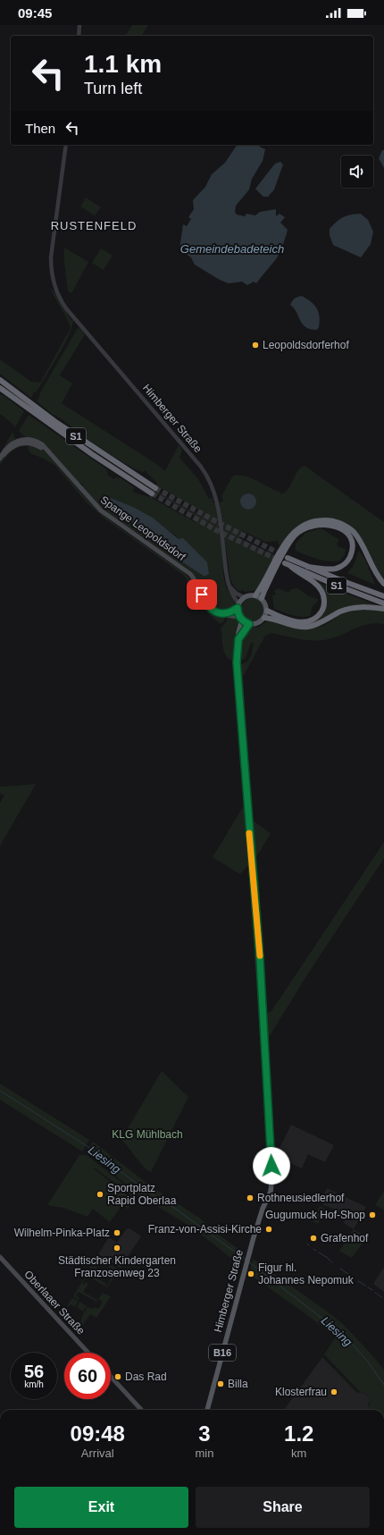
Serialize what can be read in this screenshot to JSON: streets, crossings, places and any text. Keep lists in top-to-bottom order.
{
  "streets": {
    "highway": ["S1"],
    "main road": [
      "Himberger Straße",
      "Spange Leopoldsdorf",
      "Oberlaaer Straße",
      "B16"
    ]
  },
  "crossings": [
    ["Himberger Straße", "S1"],
    ["Himberger Straße", "Spange Leopoldsdorf"],
    ["S1", "Spange Leopoldsdorf"]
  ],
  "districts": ["RUSTENFELD"],
  "water": ["Gemeindebadeteich", "Liesing"],
  "parks": ["KLG Mühlbach"],
  "places": [
    "Leopoldsdorferhof",
    "Sportplatz Rapid Oberlaa",
    "Rothneusiedlerhof",
    "Gugumuck Hof-Shop",
    "Franz-von-Assisi-Kirche",
    "Wilhelm-Pinka-Platz",
    "Grafenhof",
    "Städtischer Kindergarten Franzosenweg 23",
    "Figur hl. Johannes Nepomuk",
    "Das Rad",
    "Billa",
    "Klosterfrau"
  ],
  "page": {
    "status": "09:45",
    "turn": ["1.1 km", "Turn left"],
    "then": "Then",
    "speed": "56 km/h",
    "limit": "60",
    "eta": [
      "09:48",
      "Arrival",
      "3",
      "min",
      "1.2",
      "km"
    ],
    "buttons": ["Exit", "Share"]
  }
}
